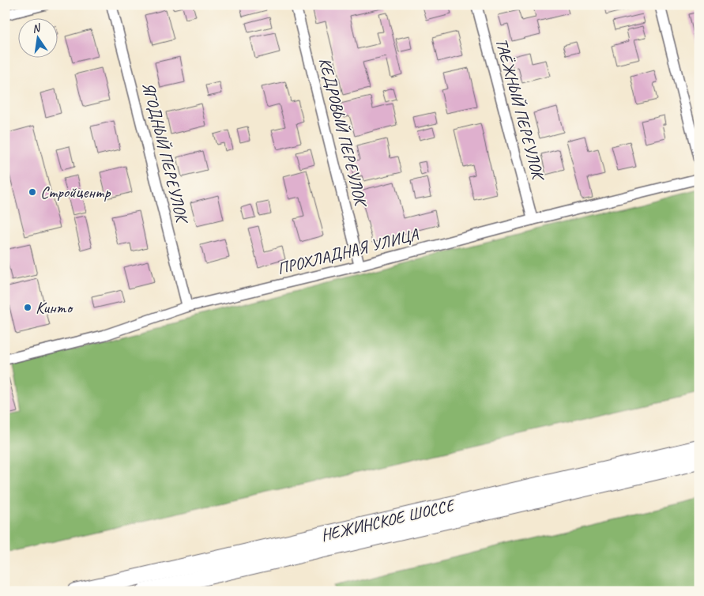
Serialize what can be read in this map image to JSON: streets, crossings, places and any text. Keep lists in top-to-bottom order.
{
  "streets": {
    "main road": ["НЕЖИНСКОЕ ШОССЕ"],
    "street": [
      "ТАЁЖНЫЙ ПЕРЕУЛОК",
      "КЕДРОВЫЙ ПЕРЕУЛОК",
      "ЯГОДНЫЙ ПЕРЕУЛОК",
      "ПРОХЛАДНАЯ УЛИЦА"
    ]
  },
  "crossings": [
    ["ТАЁЖНЫЙ ПЕРЕУЛОК", "ПРОХЛАДНАЯ УЛИЦА"],
    ["КЕДРОВЫЙ ПЕРЕУЛОК", "ПРОХЛАДНАЯ УЛИЦА"],
    ["ЯГОДНЫЙ ПЕРЕУЛОК", "ПРОХЛАДНАЯ УЛИЦА"]
  ],
  "places": ["Стройцентр", "Кинто"],
  "north": "top"
}
